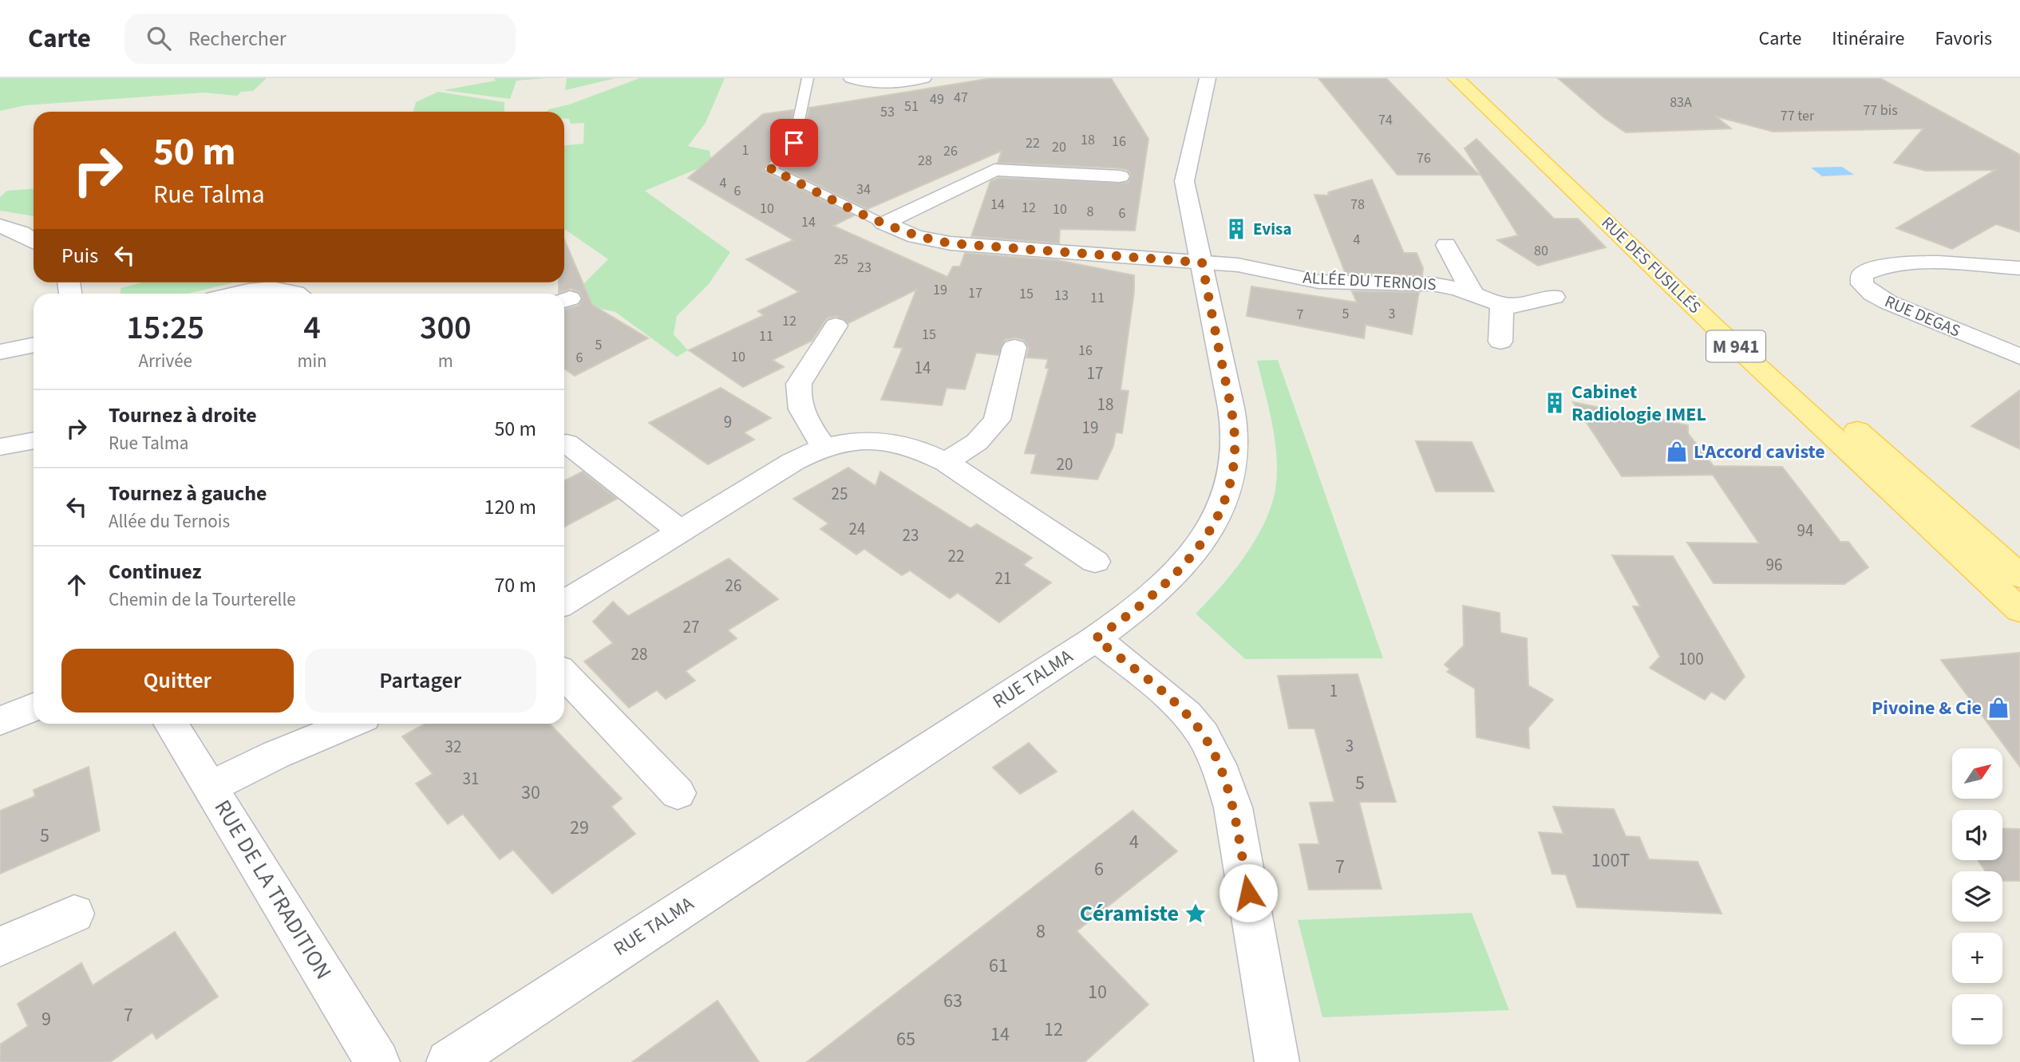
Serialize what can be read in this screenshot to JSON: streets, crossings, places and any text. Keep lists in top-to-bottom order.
{
  "streets": {
    "main road": ["RUE DES FUSILLÉS", "M 941"],
    "street": [
      "ALLÉE DU TERNOIS",
      "RUE DEGAS",
      "RUE TALMA",
      "RUE DE LA TRADITION"
    ]
  },
  "crossings": [
    ["ALLÉE DU TERNOIS", "RUE TALMA"]
  ],
  "places": {
    "building": ["Evisa", "Cabinet Radiologie IMEL"],
    "shop": ["L'Accord caviste", "Pivoine & Cie"],
    "place": ["Céramiste"]
  },
  "house_numbers": [
    "47",
    "49",
    "83A",
    "51",
    "77 bis",
    "53",
    "77 ter",
    "74",
    "18",
    "16",
    "22",
    "20",
    "1",
    "26",
    "76",
    "28",
    "4",
    "34",
    "6",
    "14",
    "78",
    "12",
    "10",
    "10",
    "8",
    "6",
    "14",
    "4",
    "80",
    "25",
    "23",
    "19",
    "17",
    "15",
    "13",
    "11",
    "5",
    "3",
    "7",
    "12",
    "15",
    "11",
    "5",
    "16",
    "10",
    "6",
    "14",
    "17",
    "18",
    "9",
    "19",
    "20",
    "25",
    "24",
    "94",
    "23",
    "22",
    "96",
    "21",
    "26",
    "27",
    "28",
    "100",
    "1",
    "3",
    "32",
    "31",
    "5",
    "30",
    "29",
    "5",
    "4",
    "100T",
    "7",
    "6",
    "8",
    "61",
    "10",
    "63",
    "7",
    "9",
    "12",
    "14",
    "65"
  ],
  "north": "top right",
  "page": {
    "header": "Carte",
    "search": "Rechercher",
    "nav": ["Carte", "Itinéraire", "Favoris"],
    "turn": ["50 m", "Rue Talma"],
    "then": "Puis",
    "eta": [
      "15:25",
      "Arrivée",
      "4",
      "min",
      "300",
      "m"
    ],
    "list": [
      {
        "name": "Tournez à droite",
        "note": "Rue Talma",
        "value": "50 m"
      },
      {
        "name": "Tournez à gauche",
        "note": "Allée du Ternois",
        "value": "120 m"
      },
      {
        "name": "Continuez",
        "note": "Chemin de la Tourterelle",
        "value": "70 m"
      }
    ],
    "buttons": ["Quitter", "Partager"],
    "map_buttons": ["+", "−"]
  }
}
